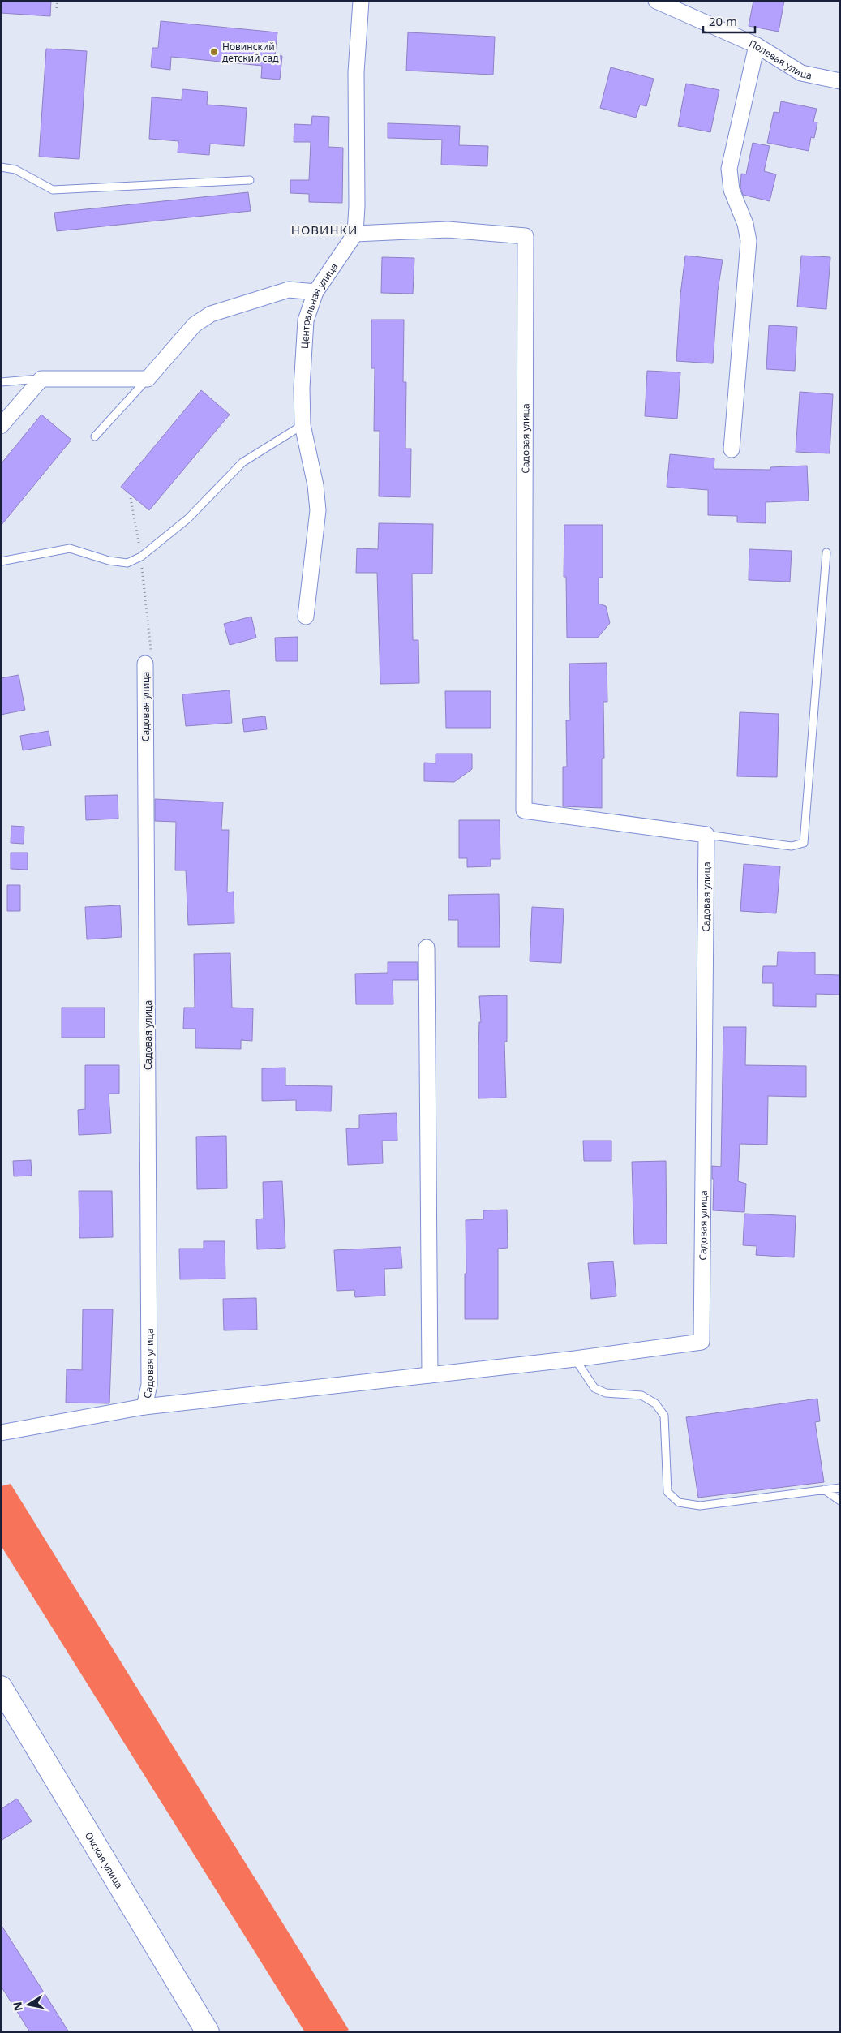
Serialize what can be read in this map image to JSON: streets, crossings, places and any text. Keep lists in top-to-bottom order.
{
  "streets": {
    "main road": ["Окская улица"],
    "street": ["Полевая улица", "Центральная улица", "Садовая улица"]
  },
  "crossings": [
    ["Центральная улица", "Садовая улица"]
  ],
  "districts": ["НОВИНКИ"],
  "places": ["Новинский детский сад"],
  "scale_bar": "20 m",
  "north": "left"
}
